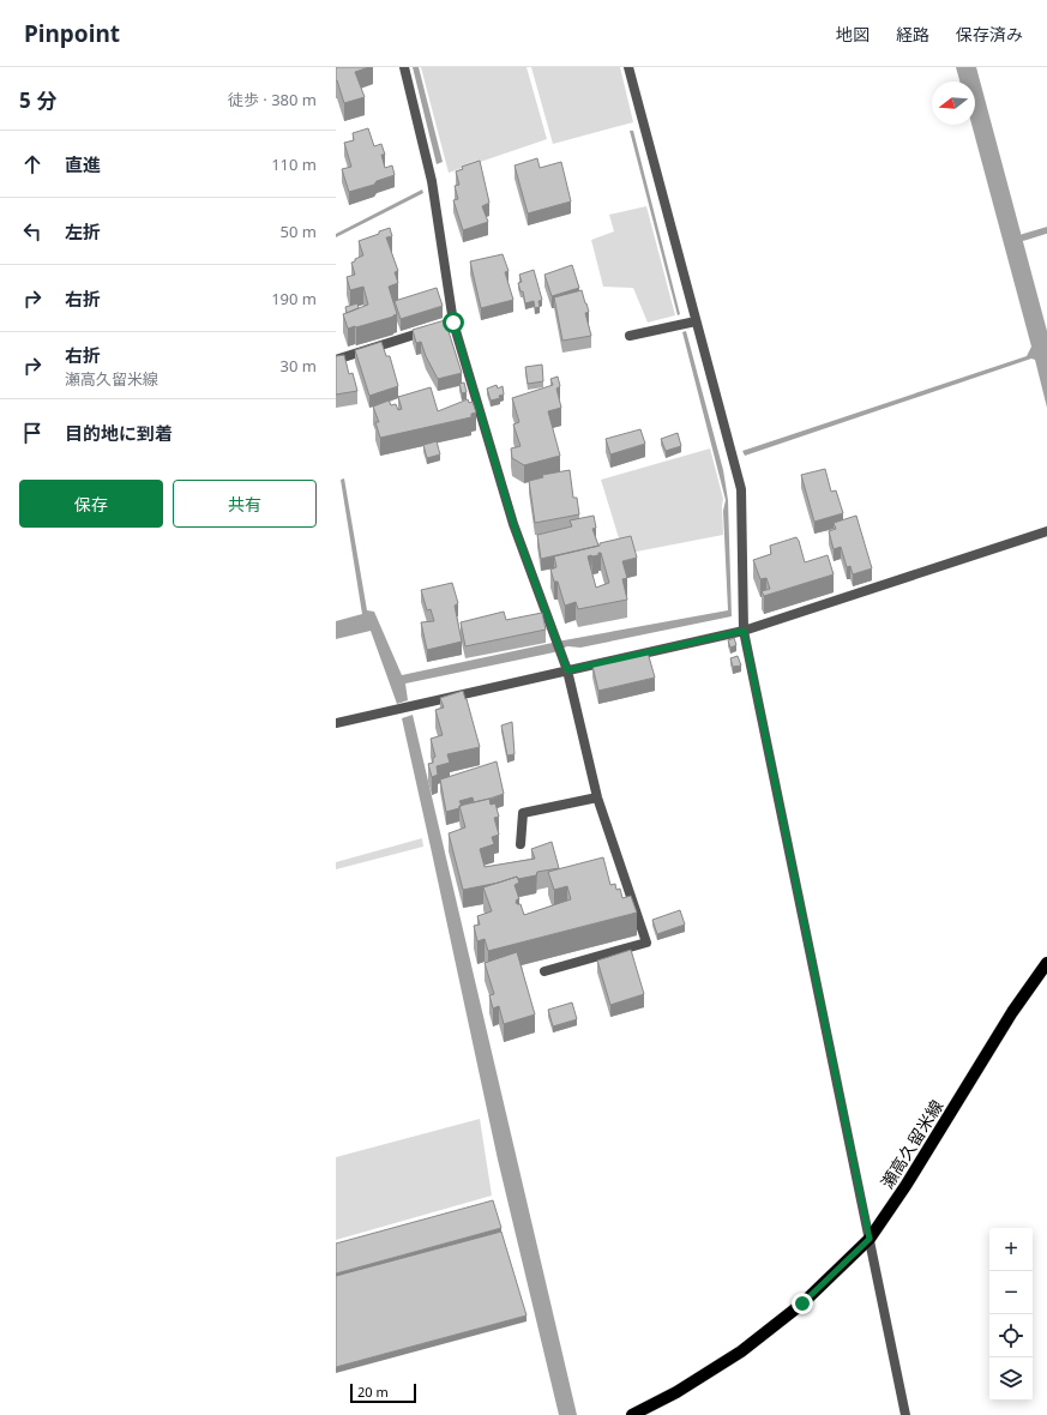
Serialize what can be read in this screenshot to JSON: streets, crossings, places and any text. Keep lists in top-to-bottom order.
{
  "streets": {
    "main road": ["瀬高久留米線"]
  },
  "scale_bar": "20 m",
  "north": "left",
  "page": {
    "header": "Pinpoint",
    "nav": ["地図", "経路", "保存済み"],
    "heading": ["5 分", "徒歩 · 380 m"],
    "list": [
      ["直進", "110 m"],
      ["左折", "50 m"],
      ["右折", "190 m"],
      ["右折", "瀬高久留米線", "30 m"],
      "目的地に到着"
    ],
    "buttons": ["保存", "共有"],
    "map_buttons": ["+", "−"],
    "scale": "20 m"
  }
}
